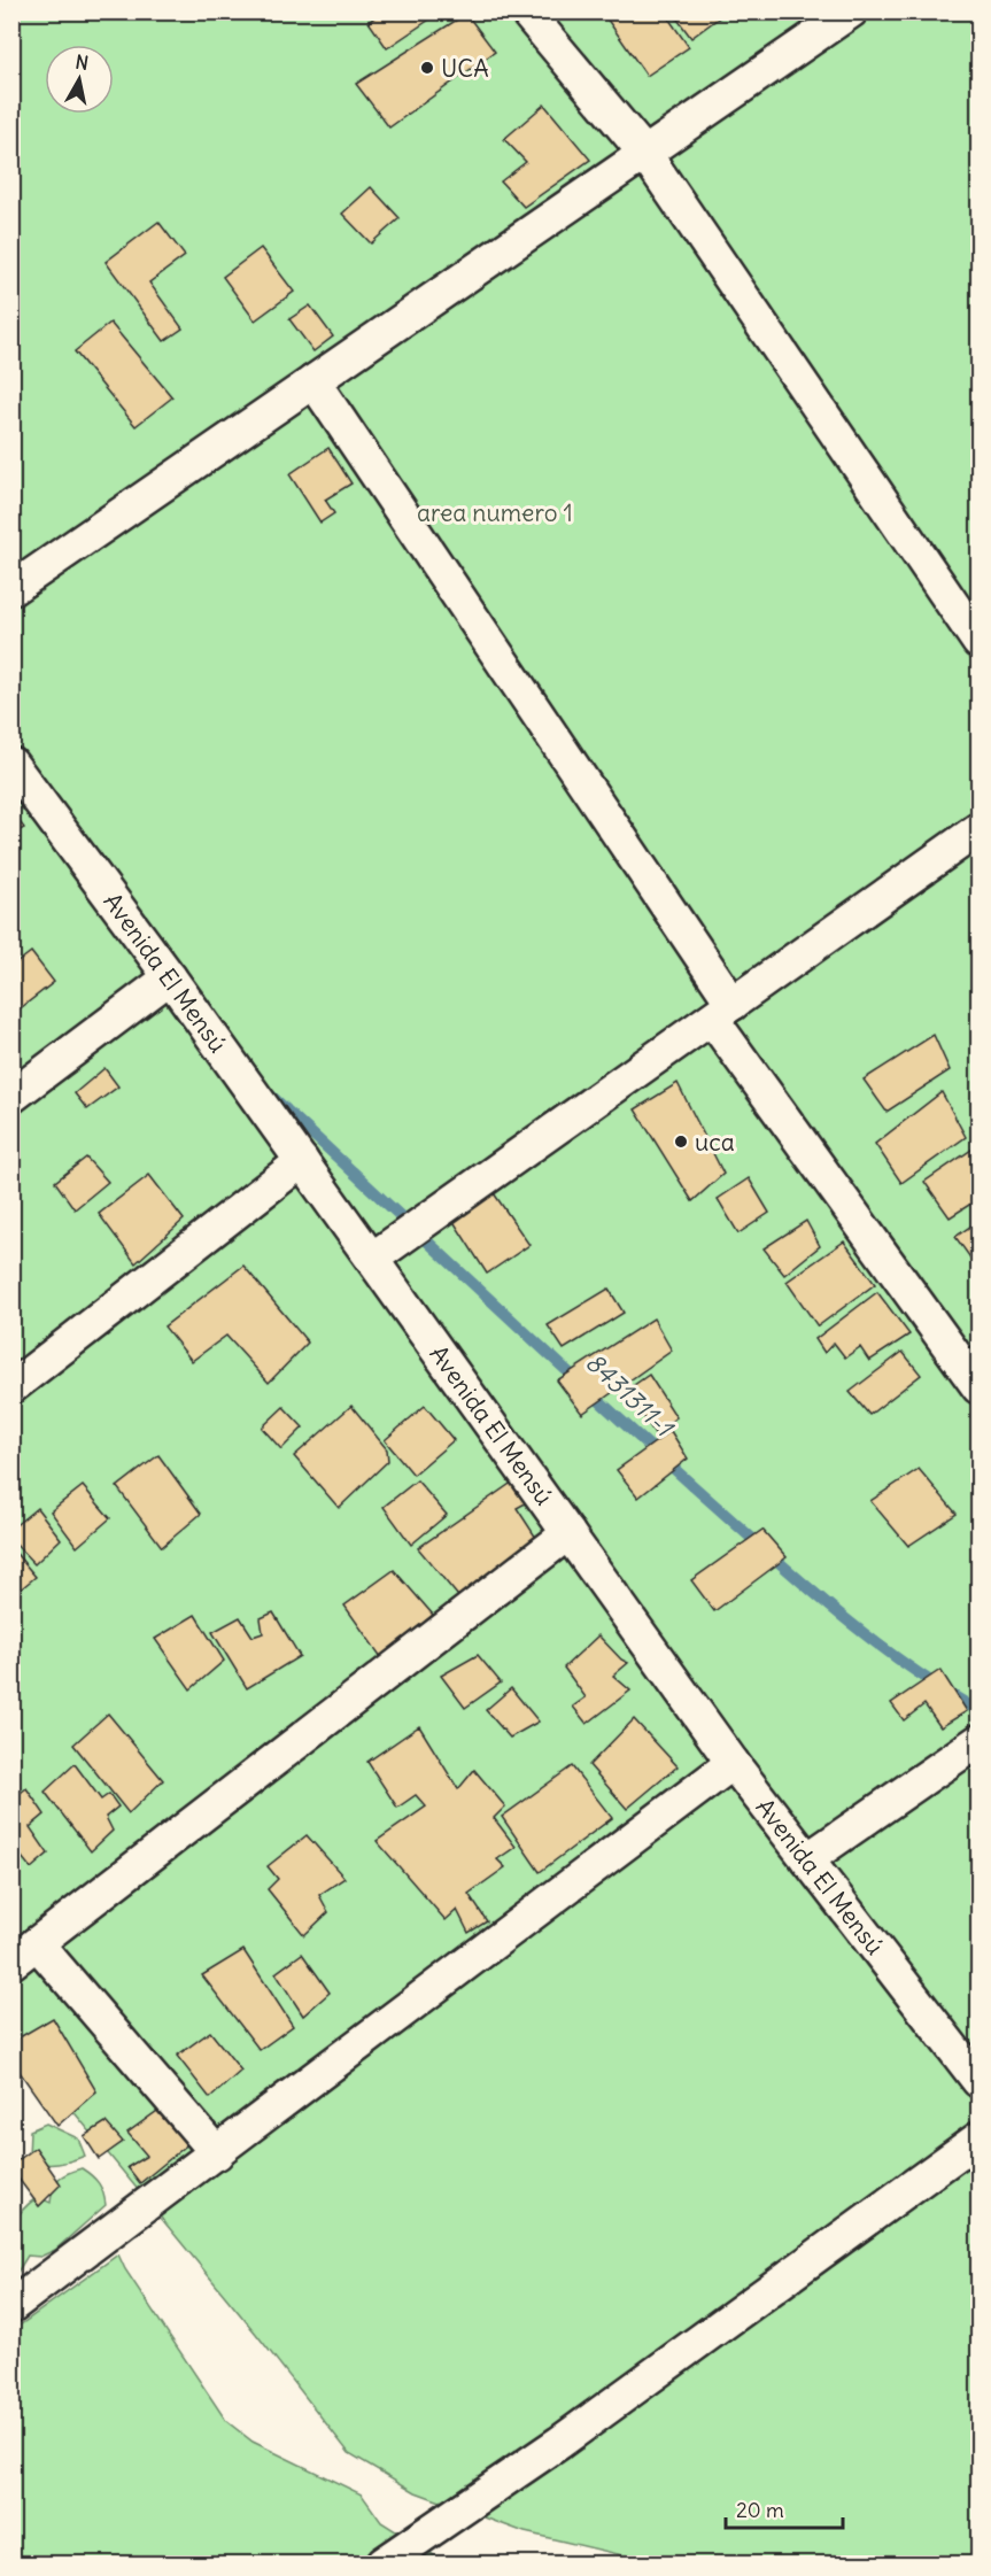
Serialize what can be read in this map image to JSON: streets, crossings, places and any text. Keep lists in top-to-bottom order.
{
  "streets": {
    "street": ["Avenida El Mensú"]
  },
  "water": ["8431311-1"],
  "parks": ["area numero 1"],
  "places": ["UCA", "uca"],
  "scale_bar": "20 m",
  "north": "top"
}
